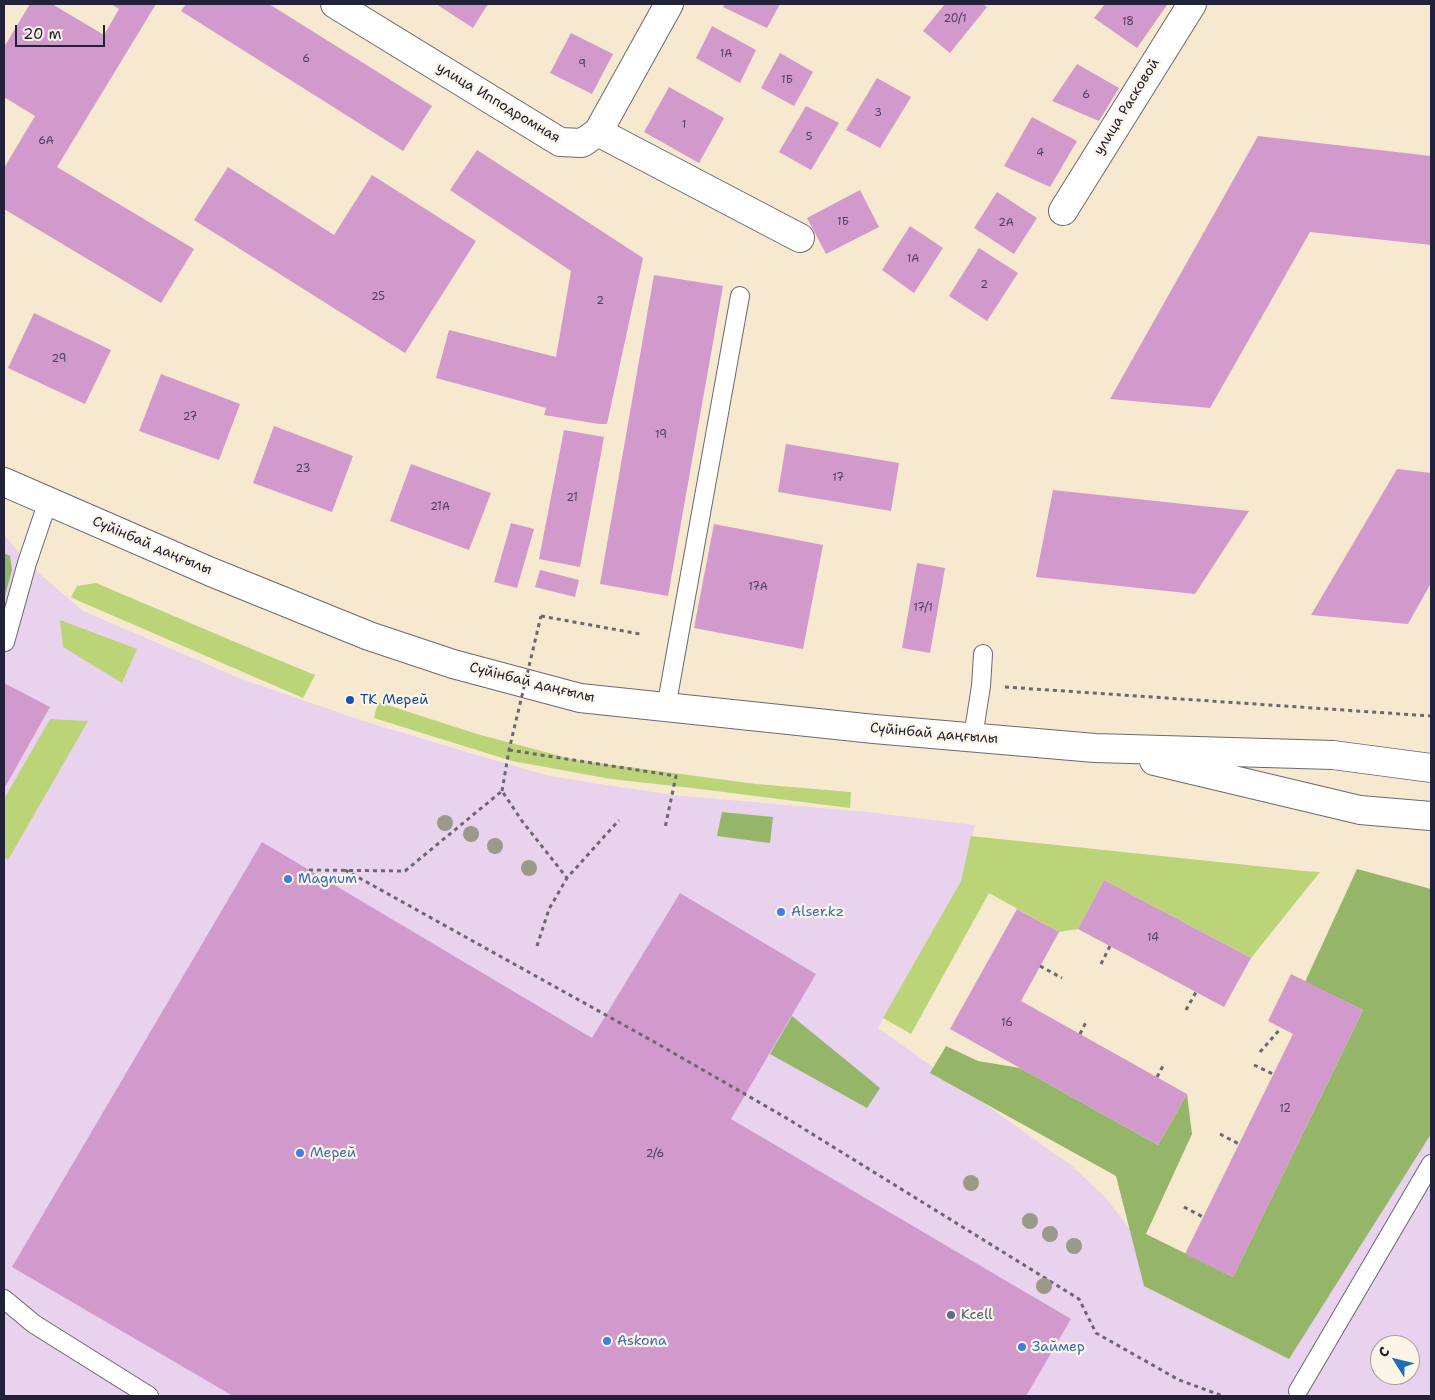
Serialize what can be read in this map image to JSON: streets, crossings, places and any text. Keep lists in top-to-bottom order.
{
  "streets": {
    "main road": ["улица Ипподромная", "улица Расковой", "Сүйінбай даңғылы"]
  },
  "places": [
    "ТК Мерей",
    "Magnum",
    "Alser.kz",
    "Мерей",
    "Kcell",
    "Askona",
    "Займер"
  ],
  "house_numbers": [
    "20/1",
    "18",
    "1А",
    "6",
    "9",
    "1Б",
    "6",
    "3",
    "1",
    "5",
    "6А",
    "4",
    "1Б",
    "2А",
    "1А",
    "2",
    "25",
    "2",
    "29",
    "27",
    "19",
    "23",
    "17",
    "21",
    "21А",
    "17А",
    "17/1",
    "14",
    "16",
    "12",
    "2/6"
  ],
  "scale_bar": "20 m",
  "north": "top left"
}
